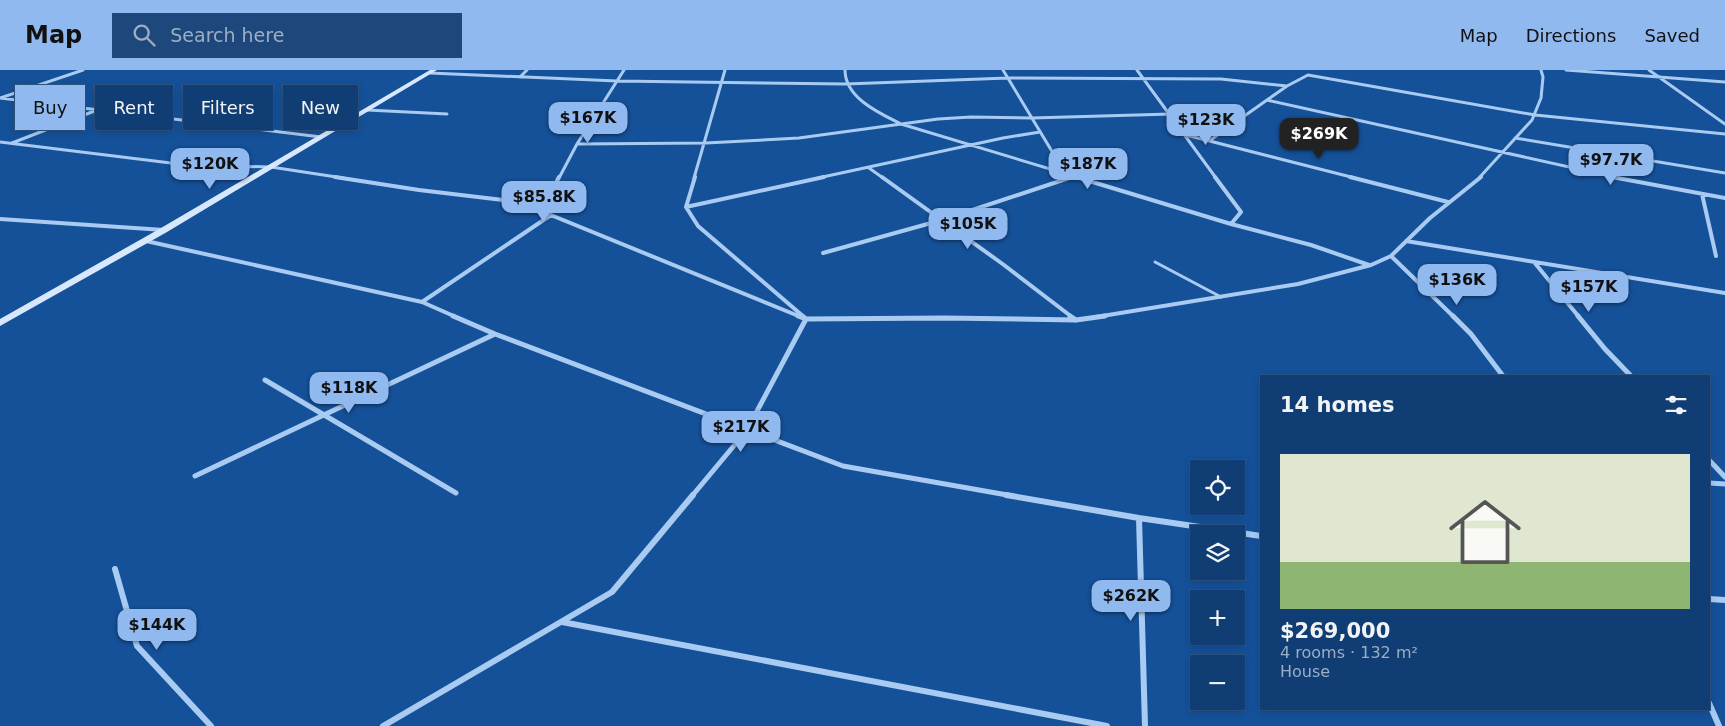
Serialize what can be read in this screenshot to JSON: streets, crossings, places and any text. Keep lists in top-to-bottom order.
{
  "page": {
    "header": "Map",
    "search": "Search here",
    "nav": ["Map", "Directions", "Saved"],
    "chip": [
      "Buy",
      "Rent",
      "Filters",
      "New"
    ],
    "price": [
      "$167K",
      "$123K",
      "$269K",
      "$97.7K",
      "$120K",
      "$187K",
      "$85.8K",
      "$105K",
      "$136K",
      "$157K",
      "$118K",
      "$217K",
      "$262K",
      "$144K"
    ],
    "heading": "14 homes",
    "list": [
      {
        "name": "$269,000",
        "note": "4 rooms · 132 m² · House"
      }
    ],
    "map_buttons": ["+", "−"]
  }
}
